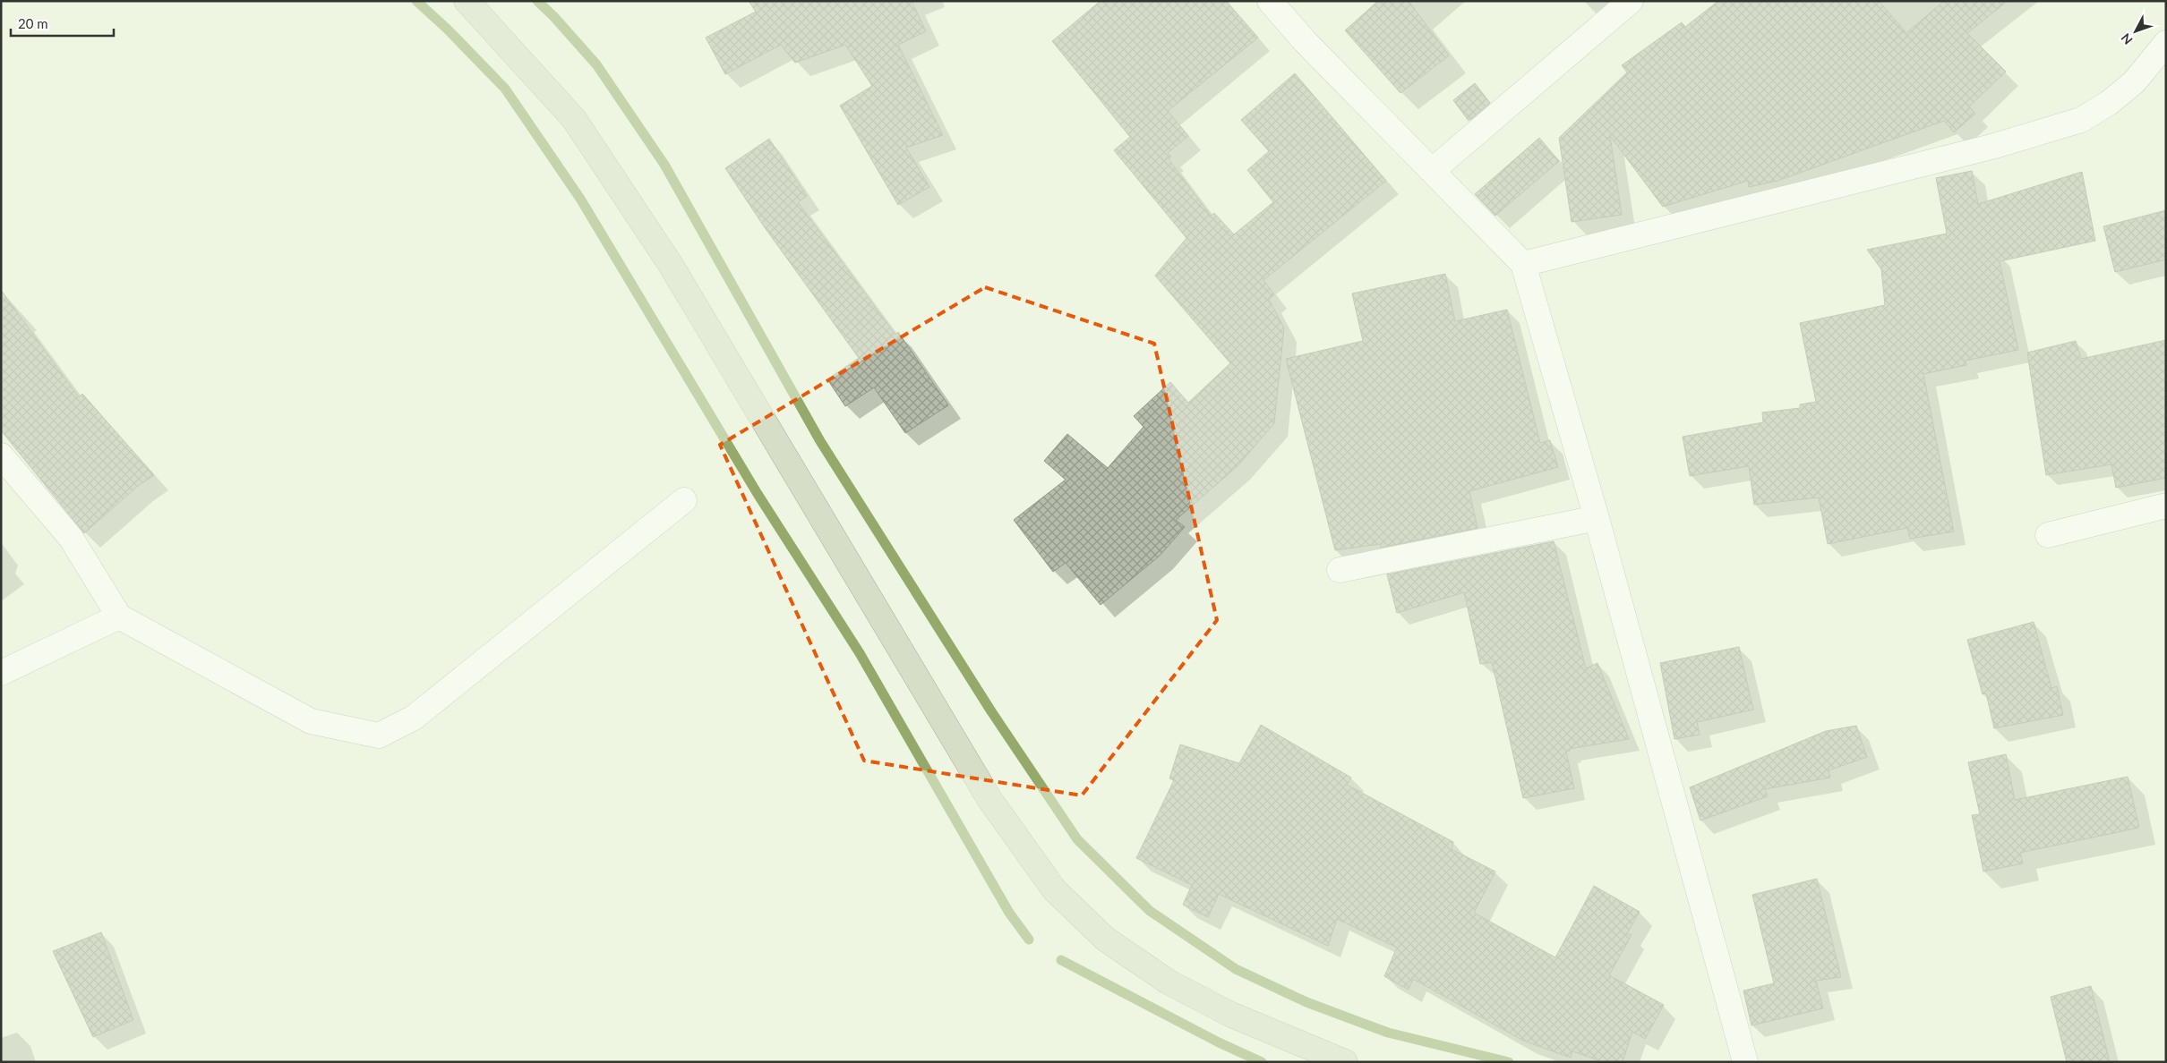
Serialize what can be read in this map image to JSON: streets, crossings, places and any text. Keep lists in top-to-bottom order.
{
  "scale_bar": "20 m",
  "north": "bottom left"
}
